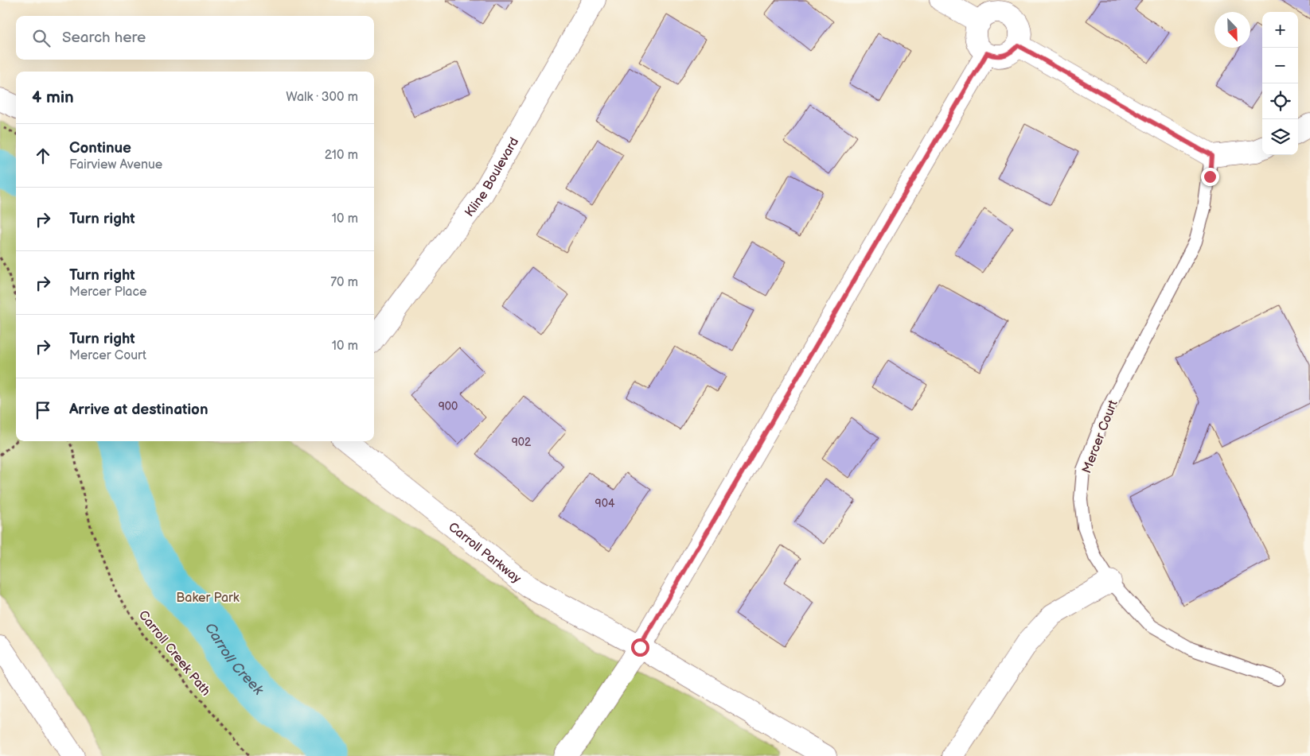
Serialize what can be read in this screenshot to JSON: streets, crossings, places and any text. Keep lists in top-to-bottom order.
{
  "streets": {
    "street": ["Kline Boulevard", "Carroll Parkway"],
    "lane": ["Mercer Court"],
    "path": ["Carroll Creek Path"]
  },
  "water": ["Carroll Creek"],
  "parks": ["Baker Park"],
  "house_numbers": ["900", "902", "904"],
  "north": "bottom right",
  "page": {
    "map_buttons": ["+", "−"],
    "search": "Search here",
    "heading": ["4 min", "Walk · 300 m"],
    "list": [
      ["Continue", "Fairview Avenue", "210 m"],
      ["Turn right", "10 m"],
      ["Turn right", "Mercer Place", "70 m"],
      ["Turn right", "Mercer Court", "10 m"],
      "Arrive at destination"
    ]
  }
}
